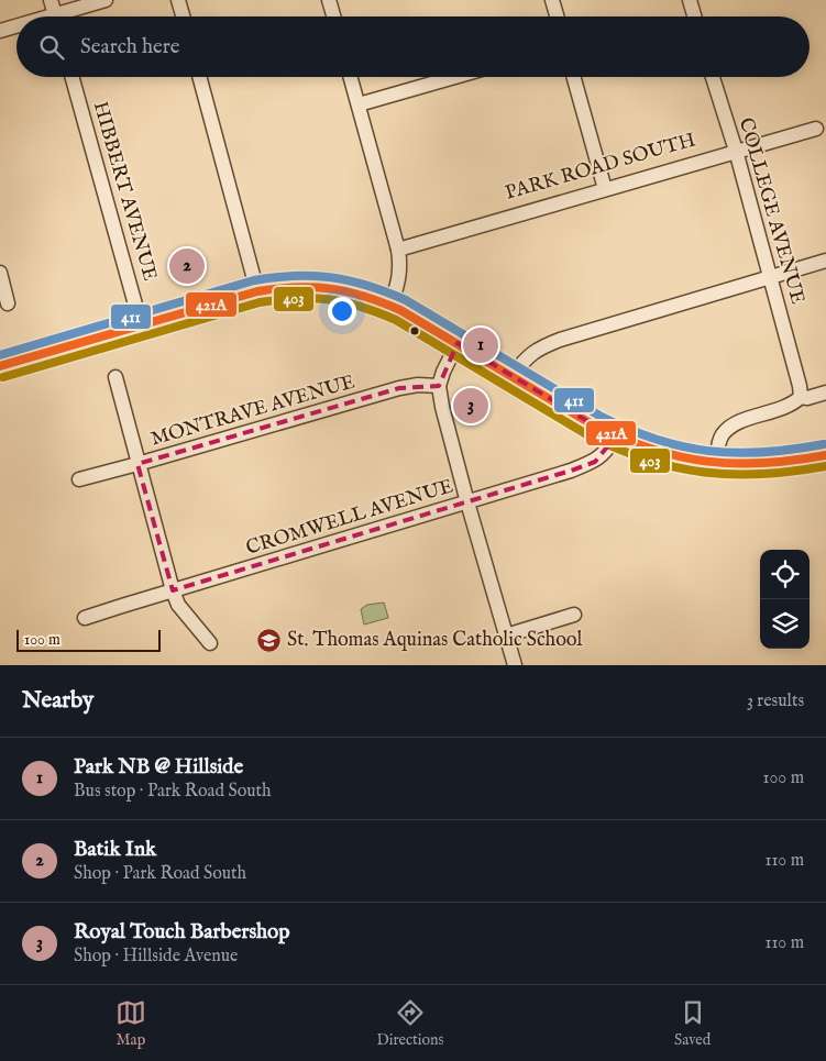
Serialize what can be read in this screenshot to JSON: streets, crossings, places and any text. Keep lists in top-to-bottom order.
{
  "streets": {
    "street": [
      "PARK ROAD SOUTH",
      "HIBBERT AVENUE",
      "COLLEGE AVENUE",
      "MONTRAVE AVENUE",
      "CROMWELL AVENUE"
    ]
  },
  "crossings": [
    ["PARK ROAD SOUTH", "COLLEGE AVENUE"]
  ],
  "places": {
    "school or university": ["St. Thomas Aquinas Catholic School"]
  },
  "lines": ["transit line 411", "transit line 421A", "transit line 403"],
  "scale_bar": "100 m",
  "page": {
    "search": "Search here",
    "pins": ["2", "1", "3"],
    "scale": "100 m",
    "heading": ["Nearby", "3 results"],
    "list": [
      {
        "mark": "1",
        "name": "Park NB @ Hillside",
        "note": "Bus stop · Park Road South",
        "value": "100 m"
      },
      {
        "mark": "2",
        "name": "Batik Ink",
        "note": "Shop · Park Road South",
        "value": "110 m"
      },
      {
        "mark": "3",
        "name": "Royal Touch Barbershop",
        "note": "Shop · Hillside Avenue",
        "value": "110 m"
      }
    ],
    "nav": ["Map", "Directions", "Saved"]
  }
}
